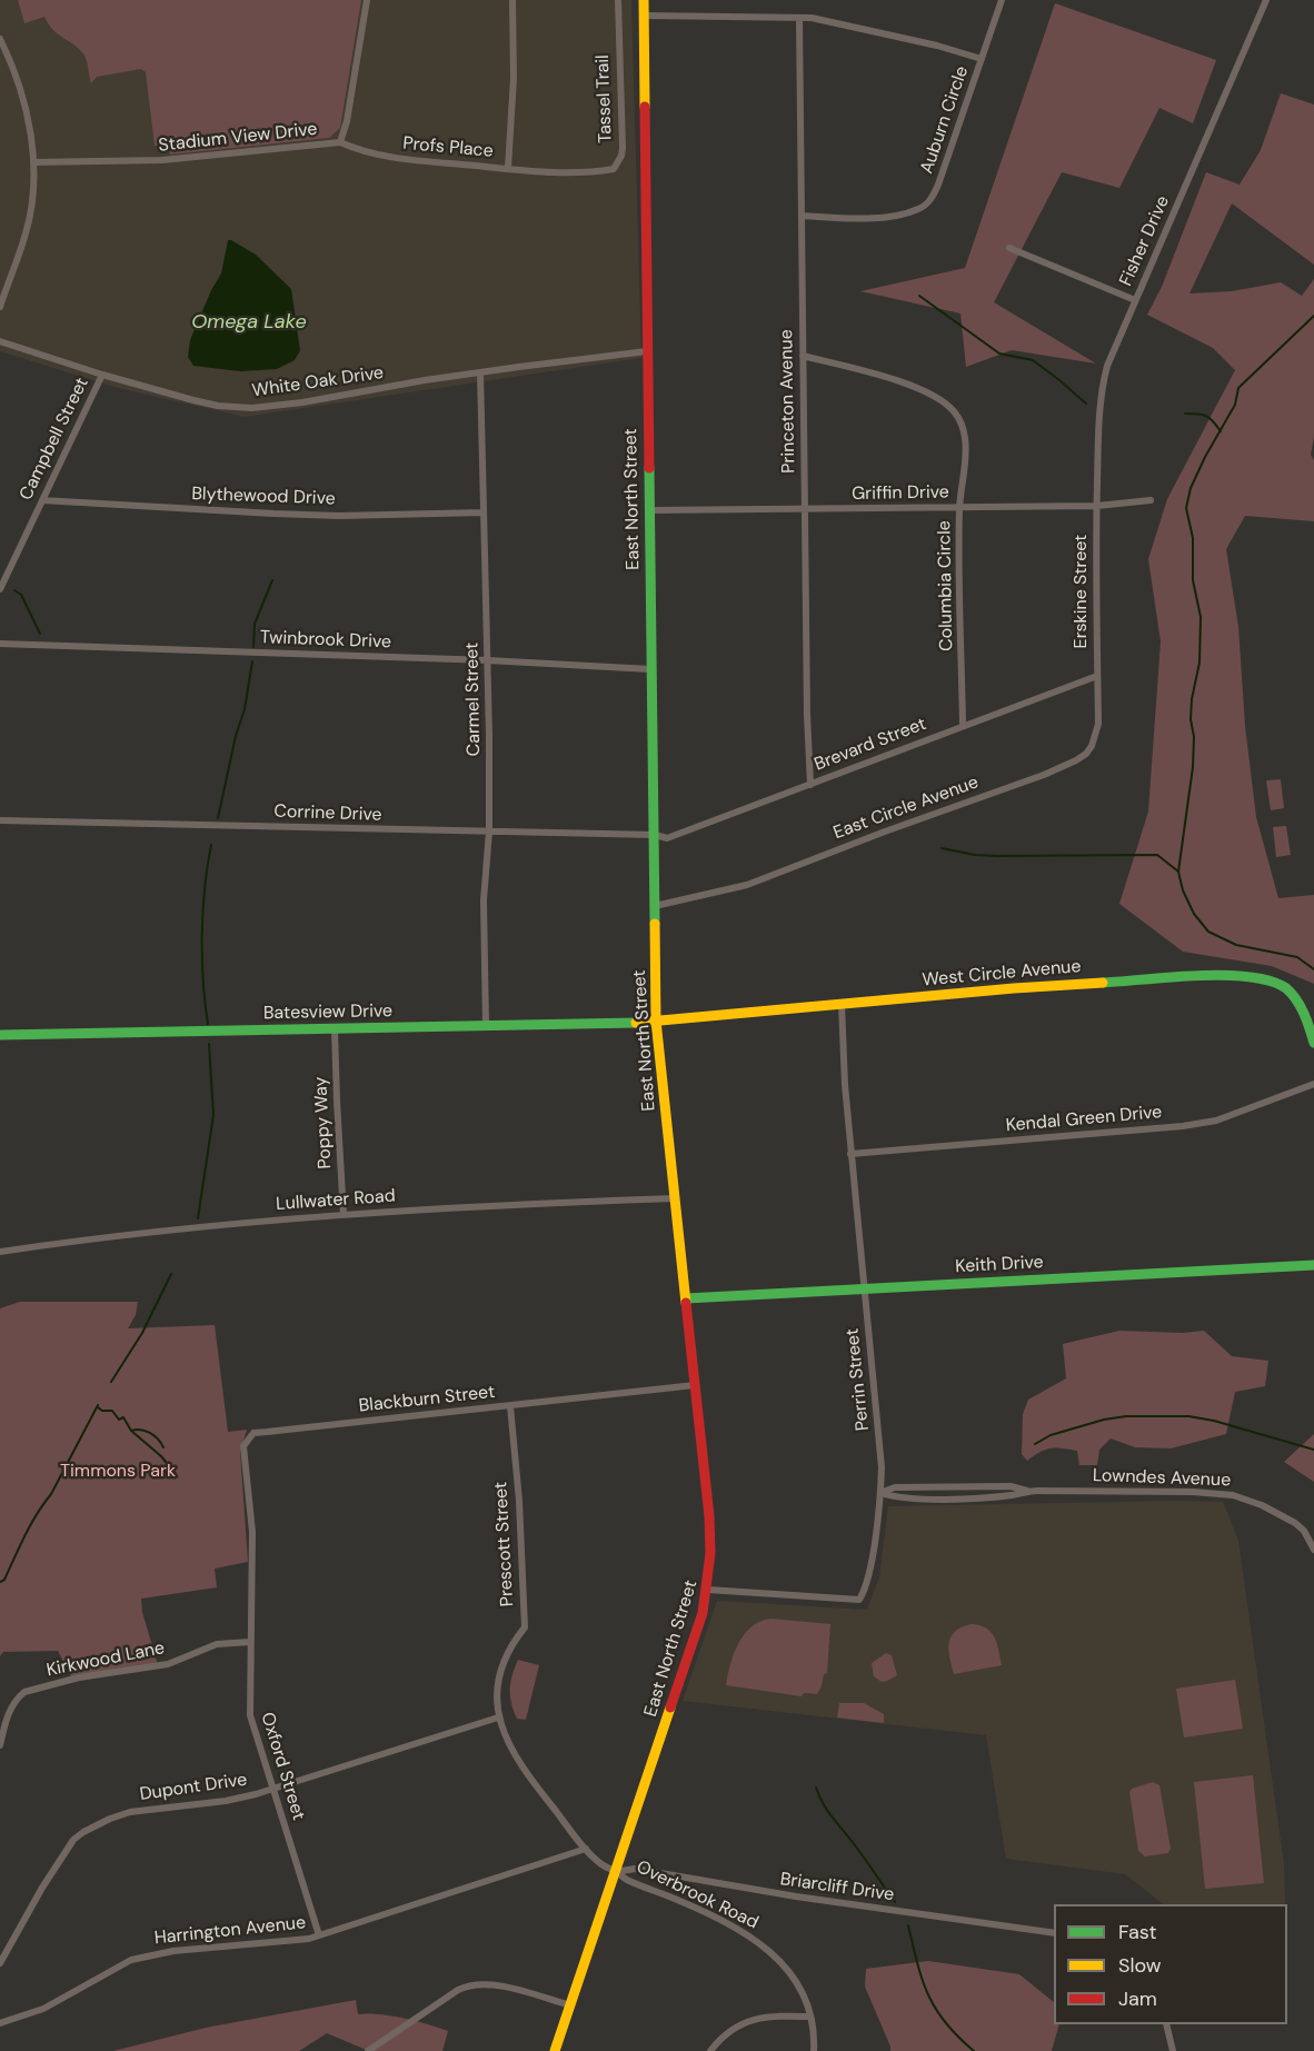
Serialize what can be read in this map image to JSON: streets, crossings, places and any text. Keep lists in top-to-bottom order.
{
  "streets": {
    "main road": [
      "East North Street",
      "West Circle Avenue",
      "Batesview Drive",
      "Keith Drive"
    ],
    "street": [
      "Tassel Trail",
      "Auburn Circle",
      "Stadium View Drive",
      "Profs Place",
      "Fisher Drive",
      "White Oak Drive",
      "Princeton Avenue",
      "Campbell Street",
      "Griffin Drive",
      "Blythewood Drive",
      "Columbia Circle",
      "Erskine Street",
      "Twinbrook Drive",
      "Carmel Street",
      "Brevard Street",
      "East Circle Avenue",
      "Corrine Drive",
      "Kendal Green Drive",
      "Poppy Way",
      "Lullwater Road",
      "Perrin Street",
      "Blackburn Street",
      "Lowndes Avenue",
      "Prescott Street",
      "Kirkwood Lane",
      "Oxford Street",
      "Dupont Drive",
      "Briarcliff Drive",
      "Overbrook Road",
      "Harrington Avenue"
    ]
  },
  "crossings": [
    ["Tassel Trail", "Profs Place"],
    ["Auburn Circle", "Princeton Avenue"],
    ["Stadium View Drive", "Profs Place"],
    ["Fisher Drive", "Griffin Drive"],
    ["Fisher Drive", "Erskine Street"],
    ["White Oak Drive", "Campbell Street"],
    ["White Oak Drive", "East North Street"],
    ["White Oak Drive", "Carmel Street"],
    ["Princeton Avenue", "Griffin Drive"],
    ["Princeton Avenue", "Columbia Circle"],
    ["Princeton Avenue", "Brevard Street"],
    ["Campbell Street", "Blythewood Drive"],
    ["Griffin Drive", "East North Street"],
    ["Griffin Drive", "Columbia Circle"],
    ["Griffin Drive", "Erskine Street"],
    ["Blythewood Drive", "Carmel Street"],
    ["East North Street", "Twinbrook Drive"],
    ["East North Street", "Brevard Street"],
    ["East North Street", "East Circle Avenue"],
    ["East North Street", "Corrine Drive"],
    ["East North Street", "West Circle Avenue"],
    ["East North Street", "Batesview Drive"],
    ["East North Street", "Lullwater Road"],
    ["East North Street", "Keith Drive"],
    ["East North Street", "Perrin Street"],
    ["East North Street", "Blackburn Street"],
    ["East North Street", "Prescott Street"],
    ["East North Street", "Briarcliff Drive"],
    ["East North Street", "Overbrook Road"],
    ["Columbia Circle", "Brevard Street"],
    ["Erskine Street", "Brevard Street"],
    ["Erskine Street", "East Circle Avenue"],
    ["Twinbrook Drive", "Carmel Street"],
    ["Carmel Street", "Corrine Drive"],
    ["Carmel Street", "Batesview Drive"],
    ["Brevard Street", "East Circle Avenue"],
    ["Brevard Street", "Corrine Drive"],
    ["West Circle Avenue", "Batesview Drive"],
    ["West Circle Avenue", "Perrin Street"],
    ["Batesview Drive", "Poppy Way"],
    ["Kendal Green Drive", "Perrin Street"],
    ["Poppy Way", "Lullwater Road"],
    ["Keith Drive", "Perrin Street"],
    ["Perrin Street", "Lowndes Avenue"],
    ["Blackburn Street", "Prescott Street"],
    ["Blackburn Street", "Oxford Street"],
    ["Prescott Street", "Dupont Drive"],
    ["Prescott Street", "Briarcliff Drive"],
    ["Prescott Street", "Overbrook Road"],
    ["Prescott Street", "Harrington Avenue"],
    ["Kirkwood Lane", "Oxford Street"],
    ["Oxford Street", "Dupont Drive"],
    ["Oxford Street", "Harrington Avenue"],
    ["Briarcliff Drive", "Overbrook Road"]
  ],
  "water": ["Omega Lake"],
  "parks": ["Timmons Park"],
  "legend": ["Fast", "Slow", "Jam"]
}
